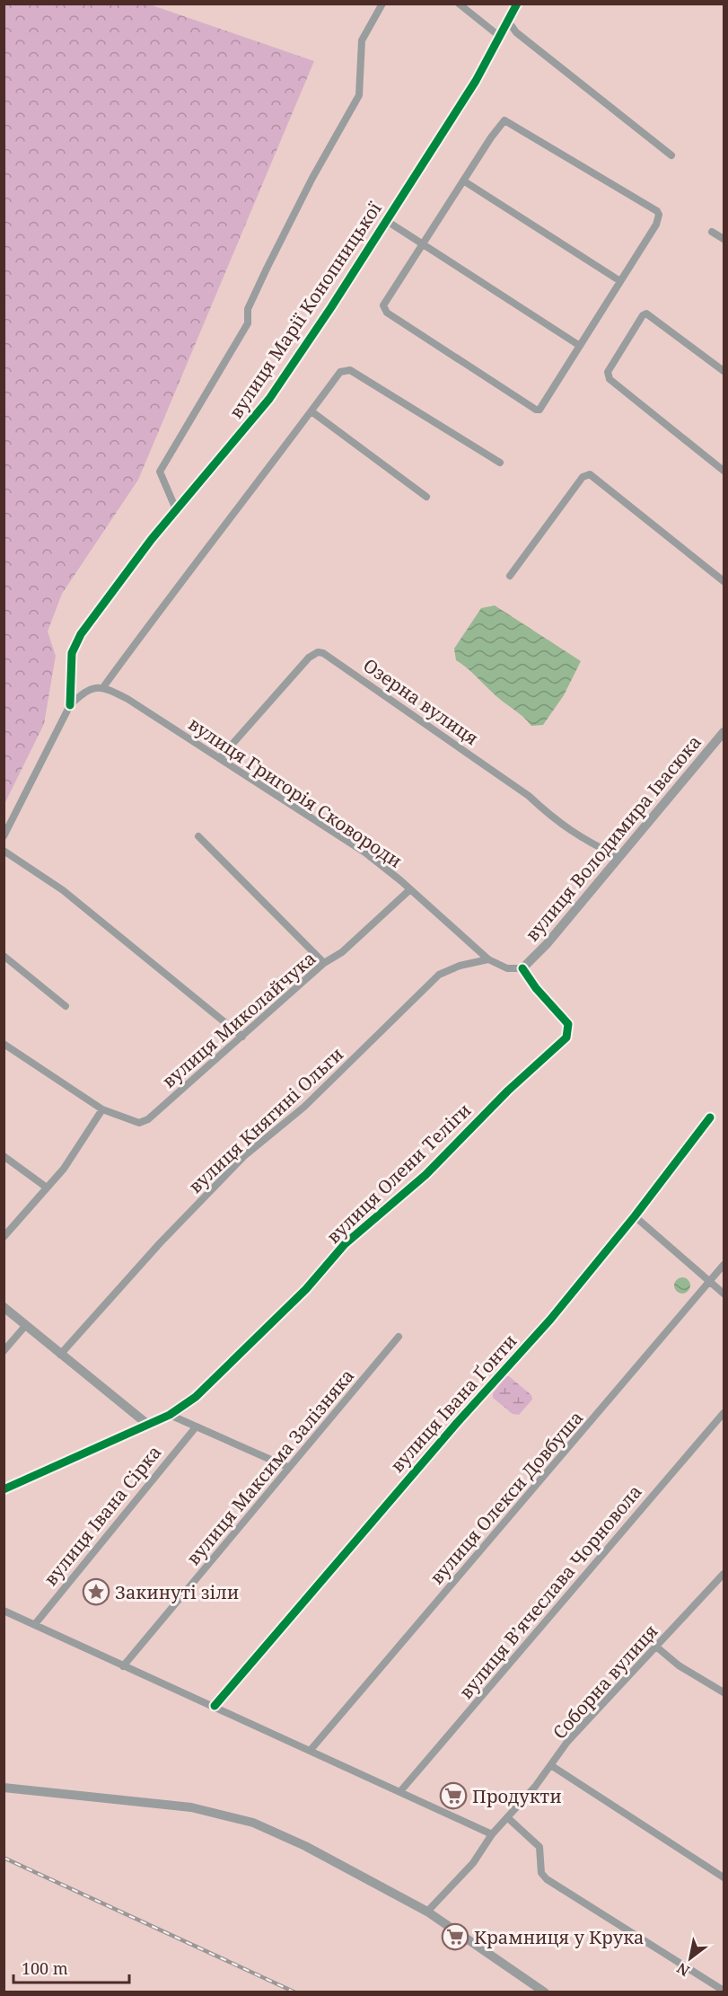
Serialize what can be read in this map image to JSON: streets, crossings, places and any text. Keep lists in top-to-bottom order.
{
  "streets": {
    "street": [
      "вулиця Марії Конопницької",
      "Озерна вулиця",
      "вулиця Григорія Сковороди",
      "вулиця Володимира Івасюка",
      "вулиця Миколайчука",
      "вулиця Княгині Ольги",
      "вулиця Олени Теліги",
      "вулиця Івана Ґонти",
      "вулиця Максима Залізняка",
      "вулиця Олекси Довбуша",
      "вулиця Івана Сірка",
      "вулиця Вʼячеслава Чорновола",
      "Соборна вулиця"
    ]
  },
  "crossings": [
    ["Озерна вулиця", "вулиця Григорія Сковороди"],
    ["Озерна вулиця", "вулиця Володимира Івасюка"],
    ["вулиця Григорія Сковороди", "вулиця Володимира Івасюка"],
    ["вулиця Григорія Сковороди", "вулиця Миколайчука"],
    ["вулиця Григорія Сковороди", "вулиця Княгині Ольги"],
    ["вулиця Григорія Сковороди", "вулиця Олени Теліги"],
    ["вулиця Володимира Івасюка", "вулиця Олени Теліги"],
    ["вулиця Княгині Ольги", "вулиця Івана Сірка"],
    ["вулиця Олени Теліги", "вулиця Івана Сірка"]
  ],
  "places": {
    "place": ["Закинуті зіли"],
    "supermarket": ["Продукти", "Крамниця у Крука"]
  },
  "scale_bar": "100 m",
  "north": "bottom left"
}
